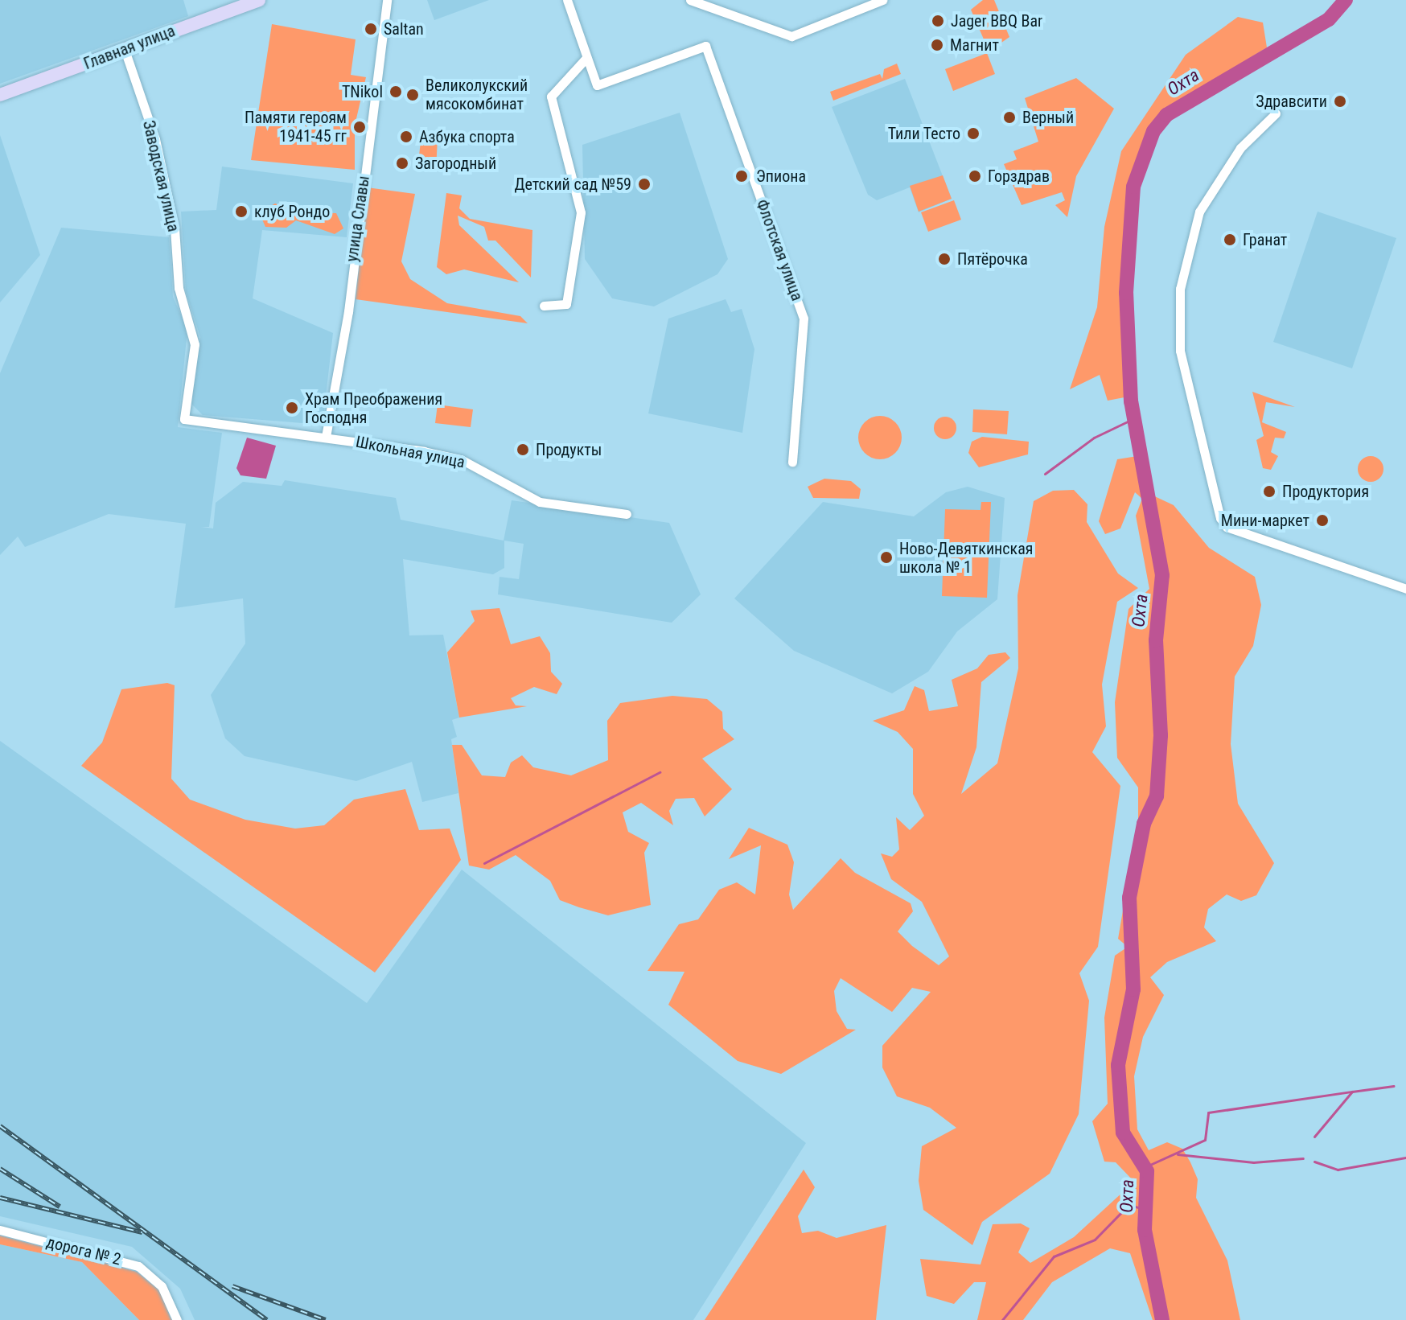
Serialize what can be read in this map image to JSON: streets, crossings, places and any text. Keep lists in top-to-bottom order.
{
  "streets": {
    "main road": ["Главная улица"],
    "street": [
      "Заводская улица",
      "улица Славы",
      "Флотская улица",
      "Школьная улица",
      "дорога № 2"
    ]
  },
  "crossings": [
    ["Главная улица", "Заводская улица"],
    ["Заводская улица", "Школьная улица"],
    ["улица Славы", "Школьная улица"]
  ],
  "water": ["Охта"],
  "places": [
    "Jager BBQ Bar",
    "Saltan",
    "Магнит",
    "ТNikol",
    "Великолукский мясокомбинат",
    "Здравсити",
    "Верный",
    "Памяти героям 1941-45 гг",
    "Тили Тесто",
    "Азбука спорта",
    "Загородный",
    "Эпиона",
    "Горздрав",
    "Детский сад №59",
    "клуб Рондо",
    "Гранат",
    "Пятёрочка",
    "Храм Преображения Господня",
    "Продукты",
    "Продуктория",
    "Мини-маркет",
    "Ново-Девяткинская школа № 1"
  ]
}
